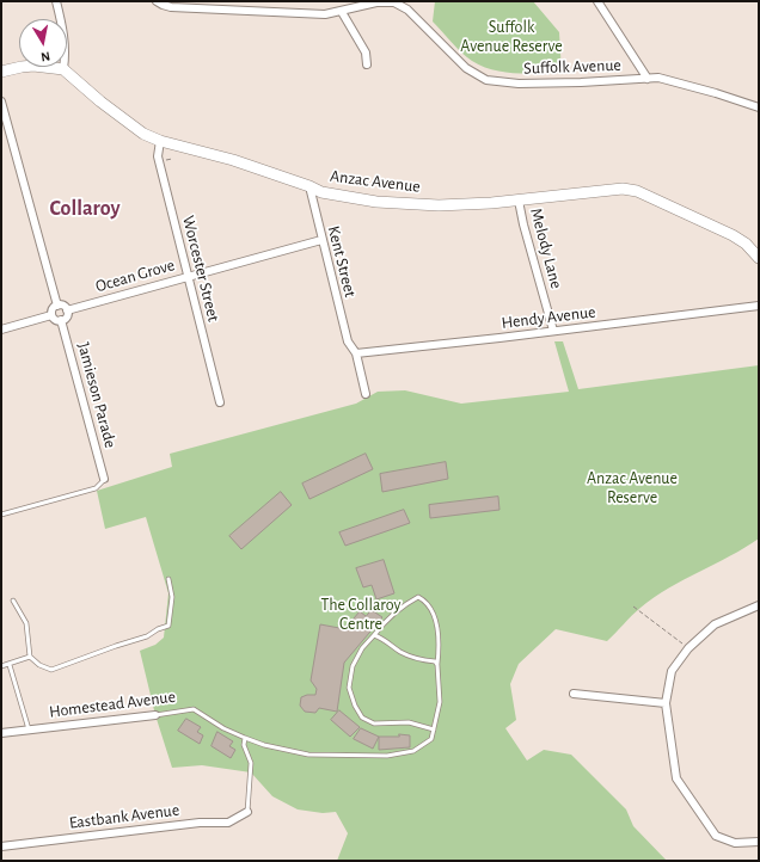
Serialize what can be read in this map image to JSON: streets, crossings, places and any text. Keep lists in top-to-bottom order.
{
  "streets": {
    "street": [
      "Suffolk Avenue",
      "Anzac Avenue",
      "Melody Lane",
      "Kent Street",
      "Worcester Street",
      "Ocean Grove",
      "Hendy Avenue",
      "Jamieson Parade",
      "Homestead Avenue",
      "Eastbank Avenue"
    ]
  },
  "crossings": [
    ["Anzac Avenue", "Melody Lane"],
    ["Anzac Avenue", "Kent Street"],
    ["Anzac Avenue", "Worcester Street"],
    ["Melody Lane", "Hendy Avenue"],
    ["Kent Street", "Ocean Grove"],
    ["Kent Street", "Hendy Avenue"],
    ["Worcester Street", "Ocean Grove"],
    ["Ocean Grove", "Jamieson Parade"]
  ],
  "districts": ["Collaroy"],
  "parks": ["Suffolk Avenue Reserve", "Anzac Avenue Reserve", "The Collaroy Centre"],
  "north": "bottom"
}
